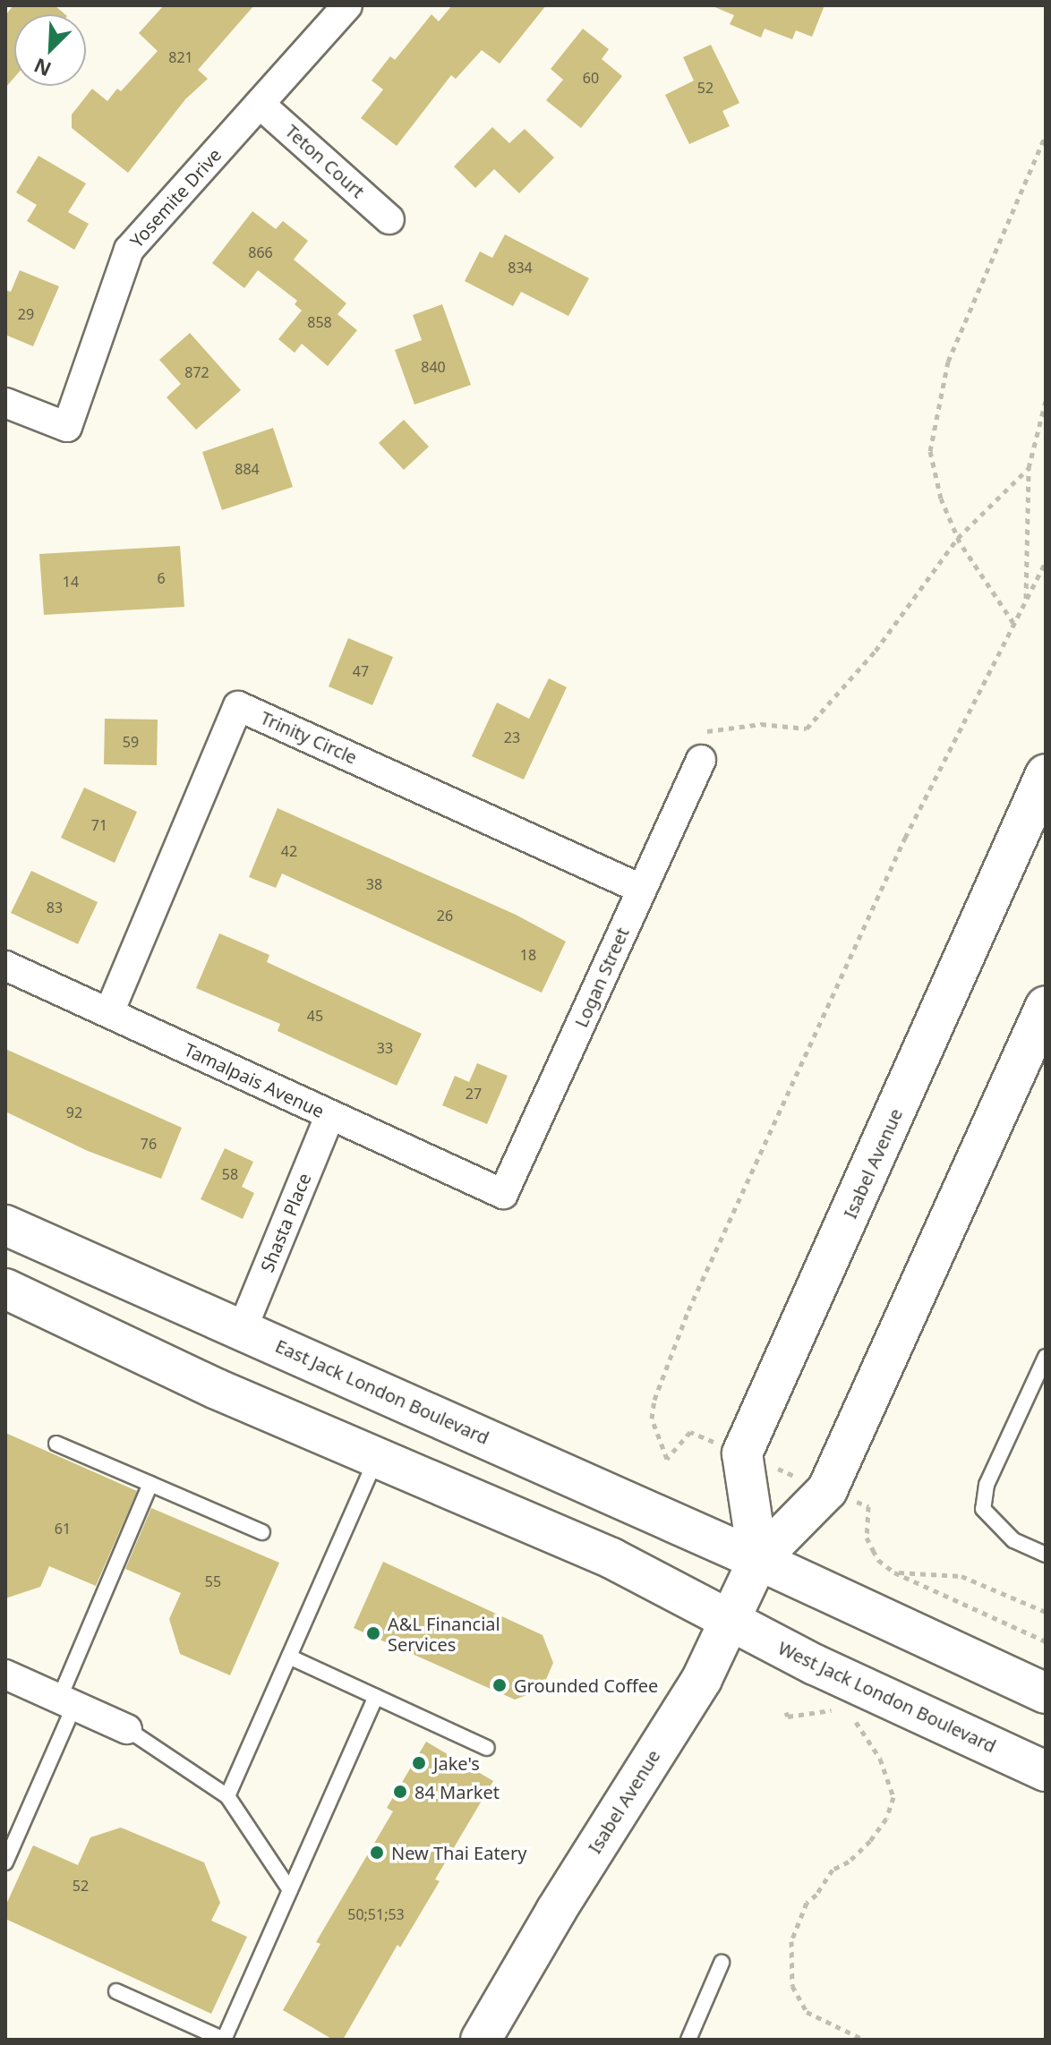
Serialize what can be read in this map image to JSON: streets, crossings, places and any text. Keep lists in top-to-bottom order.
{
  "streets": {
    "main road": ["Isabel Avenue", "East Jack London Boulevard", "West Jack London Boulevard"],
    "street": [
      "Teton Court",
      "Yosemite Drive",
      "Trinity Circle",
      "Logan Street",
      "Tamalpais Avenue",
      "Shasta Place"
    ]
  },
  "crossings": [
    ["Teton Court", "Yosemite Drive"],
    ["Trinity Circle", "Logan Street"],
    ["Trinity Circle", "Tamalpais Avenue"],
    ["Logan Street", "Tamalpais Avenue"],
    ["Tamalpais Avenue", "Shasta Place"],
    ["Isabel Avenue", "East Jack London Boulevard"],
    ["Isabel Avenue", "West Jack London Boulevard"],
    ["Shasta Place", "East Jack London Boulevard"]
  ],
  "places": [
    "A&L Financial Services",
    "Grounded Coffee",
    "Jake's",
    "84 Market",
    "New Thai Eatery"
  ],
  "house_numbers": [
    "821",
    "60",
    "52",
    "866",
    "834",
    "29",
    "858",
    "840",
    "872",
    "884",
    "6",
    "14",
    "47",
    "23",
    "59",
    "71",
    "42",
    "38",
    "83",
    "26",
    "18",
    "45",
    "33",
    "27",
    "92",
    "76",
    "58",
    "61",
    "55",
    "52",
    "50;51;53"
  ],
  "north": "bottom left"
}
